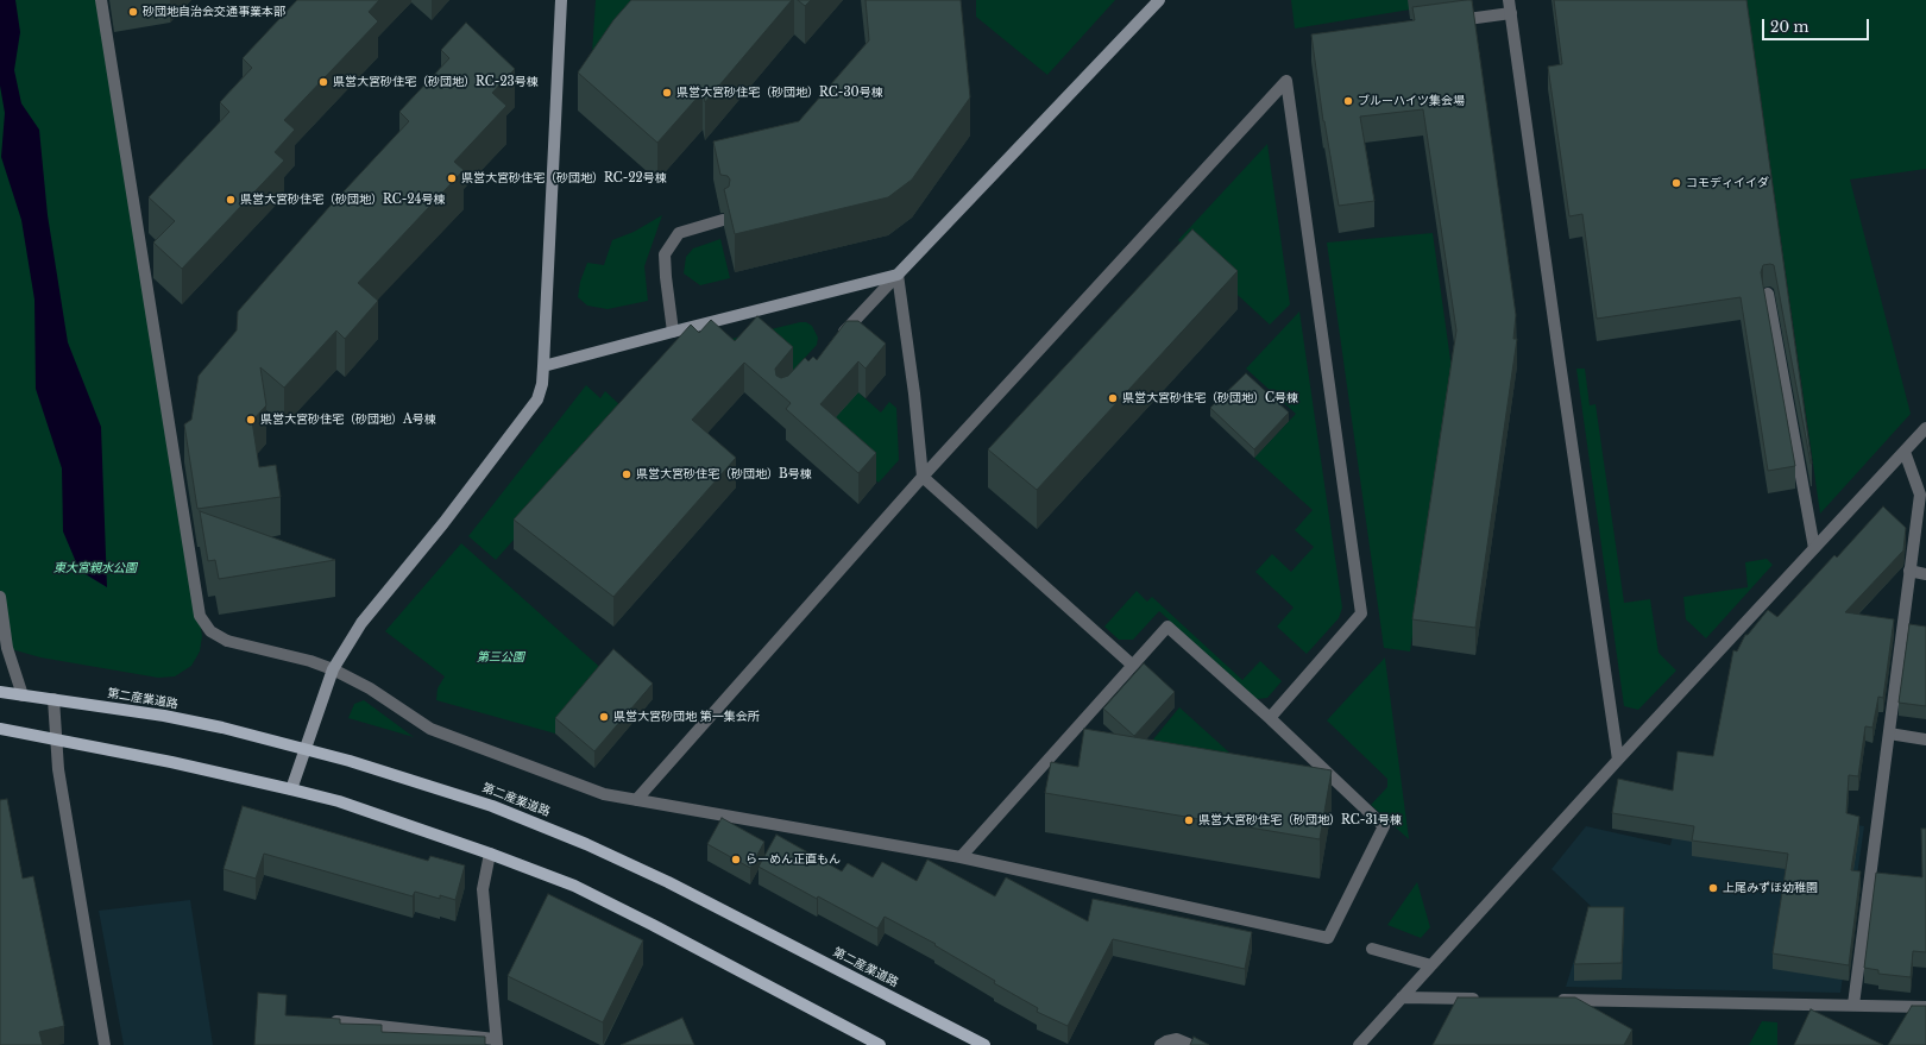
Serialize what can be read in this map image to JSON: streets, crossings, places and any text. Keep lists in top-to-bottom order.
{
  "streets": {
    "main road": ["第二産業道路"]
  },
  "parks": ["東大宮親水公園", "第三公園"],
  "places": [
    "砂団地自治会交通事業本部",
    "県営大宮砂住宅（砂団地）RC-23号棟",
    "県営大宮砂住宅（砂団地）RC-30号棟",
    "ブルーハイツ集会場",
    "県営大宮砂住宅（砂団地）RC-22号棟",
    "コモディイイダ",
    "県営大宮砂住宅（砂団地）RC-24号棟",
    "県営大宮砂住宅（砂団地）C号棟",
    "県営大宮砂住宅（砂団地）A号棟",
    "県営大宮砂住宅（砂団地）B号棟",
    "県営大宮砂団地 第一集会所",
    "県営大宮砂住宅（砂団地）RC-31号棟",
    "らーめん正直もん",
    "上尾みずほ幼稚園"
  ],
  "scale_bar": "20 m"
}
